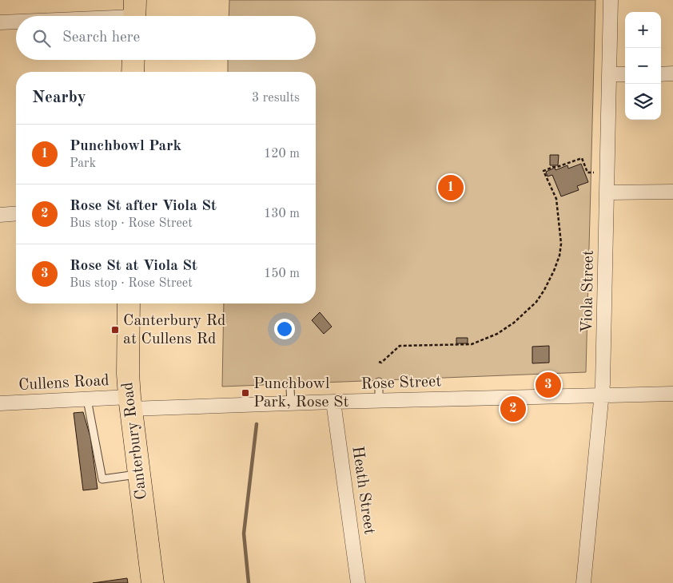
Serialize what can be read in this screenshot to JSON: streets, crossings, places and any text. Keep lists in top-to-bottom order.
{
  "streets": {
    "highway": ["Canterbury Road"],
    "street": [
      "Viola Street",
      "Cullens Road",
      "Rose Street",
      "Heath Street"
    ]
  },
  "crossings": [
    ["Viola Street", "Rose Street"],
    ["Cullens Road", "Rose Street"],
    ["Cullens Road", "Canterbury Road"],
    ["Rose Street", "Canterbury Road"],
    ["Rose Street", "Heath Street"]
  ],
  "places": {
    "transit": ["Canterbury Rd at Cullens Rd", "Punchbowl Park, Rose St"]
  },
  "page": {
    "map_buttons": ["+", "−"],
    "search": "Search here",
    "heading": ["Nearby", "3 results"],
    "list": [
      {
        "mark": "1",
        "name": "Punchbowl Park",
        "note": "Park",
        "value": "120 m"
      },
      {
        "mark": "2",
        "name": "Rose St after Viola St",
        "note": "Bus stop · Rose Street",
        "value": "130 m"
      },
      {
        "mark": "3",
        "name": "Rose St at Viola St",
        "note": "Bus stop · Rose Street",
        "value": "150 m"
      }
    ],
    "pins": ["1", "3", "2"]
  }
}
